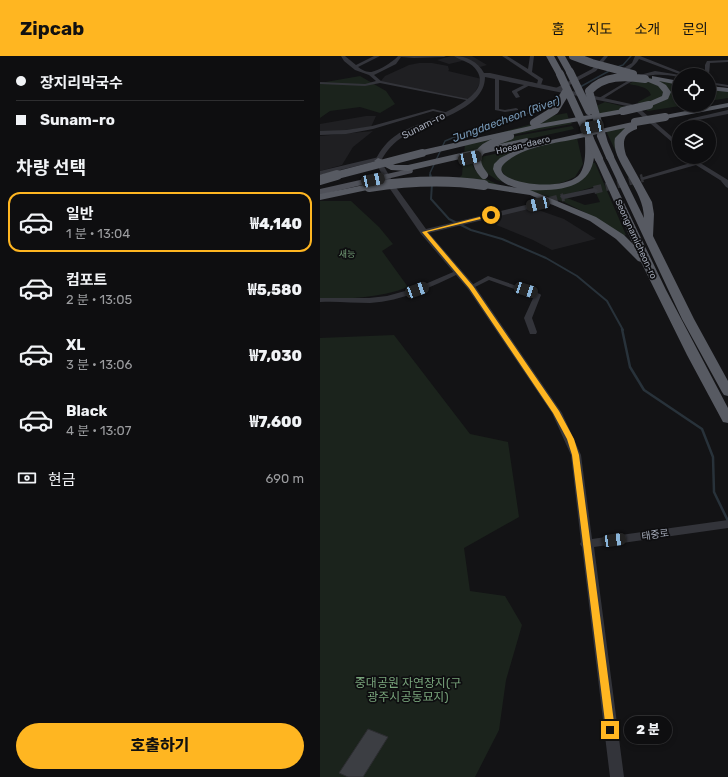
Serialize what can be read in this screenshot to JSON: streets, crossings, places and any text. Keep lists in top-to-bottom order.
{
  "streets": {
    "highway": ["Hoean-daero", "Seongnamicheon-ro"],
    "street": ["Sunam-ro", "태중로"]
  },
  "water": ["Jungdaecheon (River)"],
  "parks": ["새능", "중대공원 자연장지(구 광주시공동묘지)"],
  "page": {
    "header": "Zipcab",
    "nav": [
      "홈",
      "지도",
      "소개",
      "문의"
    ],
    "banner": ["장지리막국수", "Sunam-ro"],
    "heading": "차량 선택",
    "list": [
      {
        "name": "일반",
        "note": "1 분 · 13:04",
        "value": "₩4,140"
      },
      {
        "name": "컴포트",
        "note": "2 분 · 13:05",
        "value": "₩5,580"
      },
      {
        "name": "XL",
        "note": "3 분 · 13:06",
        "value": "₩7,030"
      },
      {
        "name": "Black",
        "note": "4 분 · 13:07",
        "value": "₩7,600"
      }
    ],
    "pay": ["현금", "690 m"],
    "buttons": "호출하기",
    "bubble": "2 분"
  }
}
